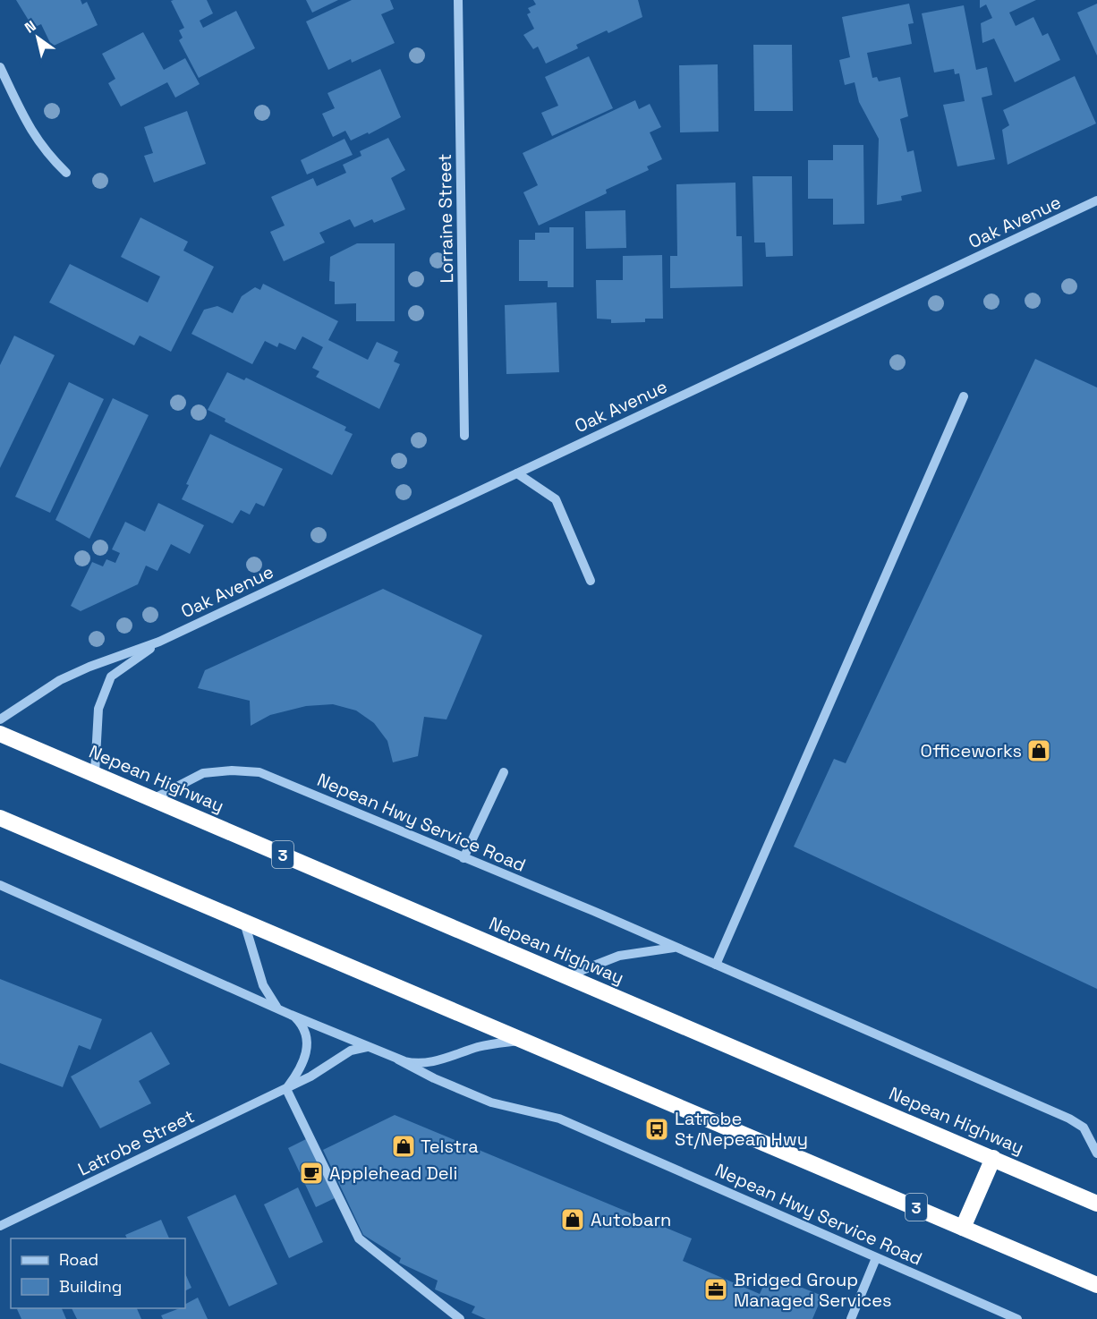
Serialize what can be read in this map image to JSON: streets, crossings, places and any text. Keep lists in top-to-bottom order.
{
  "streets": {
    "highway": ["Nepean Highway", "3"],
    "street": [
      "Lorraine Street",
      "Oak Avenue",
      "Nepean Hwy Service Road",
      "Latrobe Street"
    ]
  },
  "crossings": [
    ["Oak Avenue", "Nepean Highway"],
    ["Nepean Highway", "Nepean Hwy Service Road"]
  ],
  "places": {
    "shop": ["Officeworks", "Telstra", "Autobarn"],
    "bus stop": ["Latrobe St/Nepean Hwy"],
    "cafe": ["Applehead Deli"],
    "office": ["Bridged Group Managed Services"]
  },
  "legend": ["Road", "Building"],
  "north": "top left"
}
